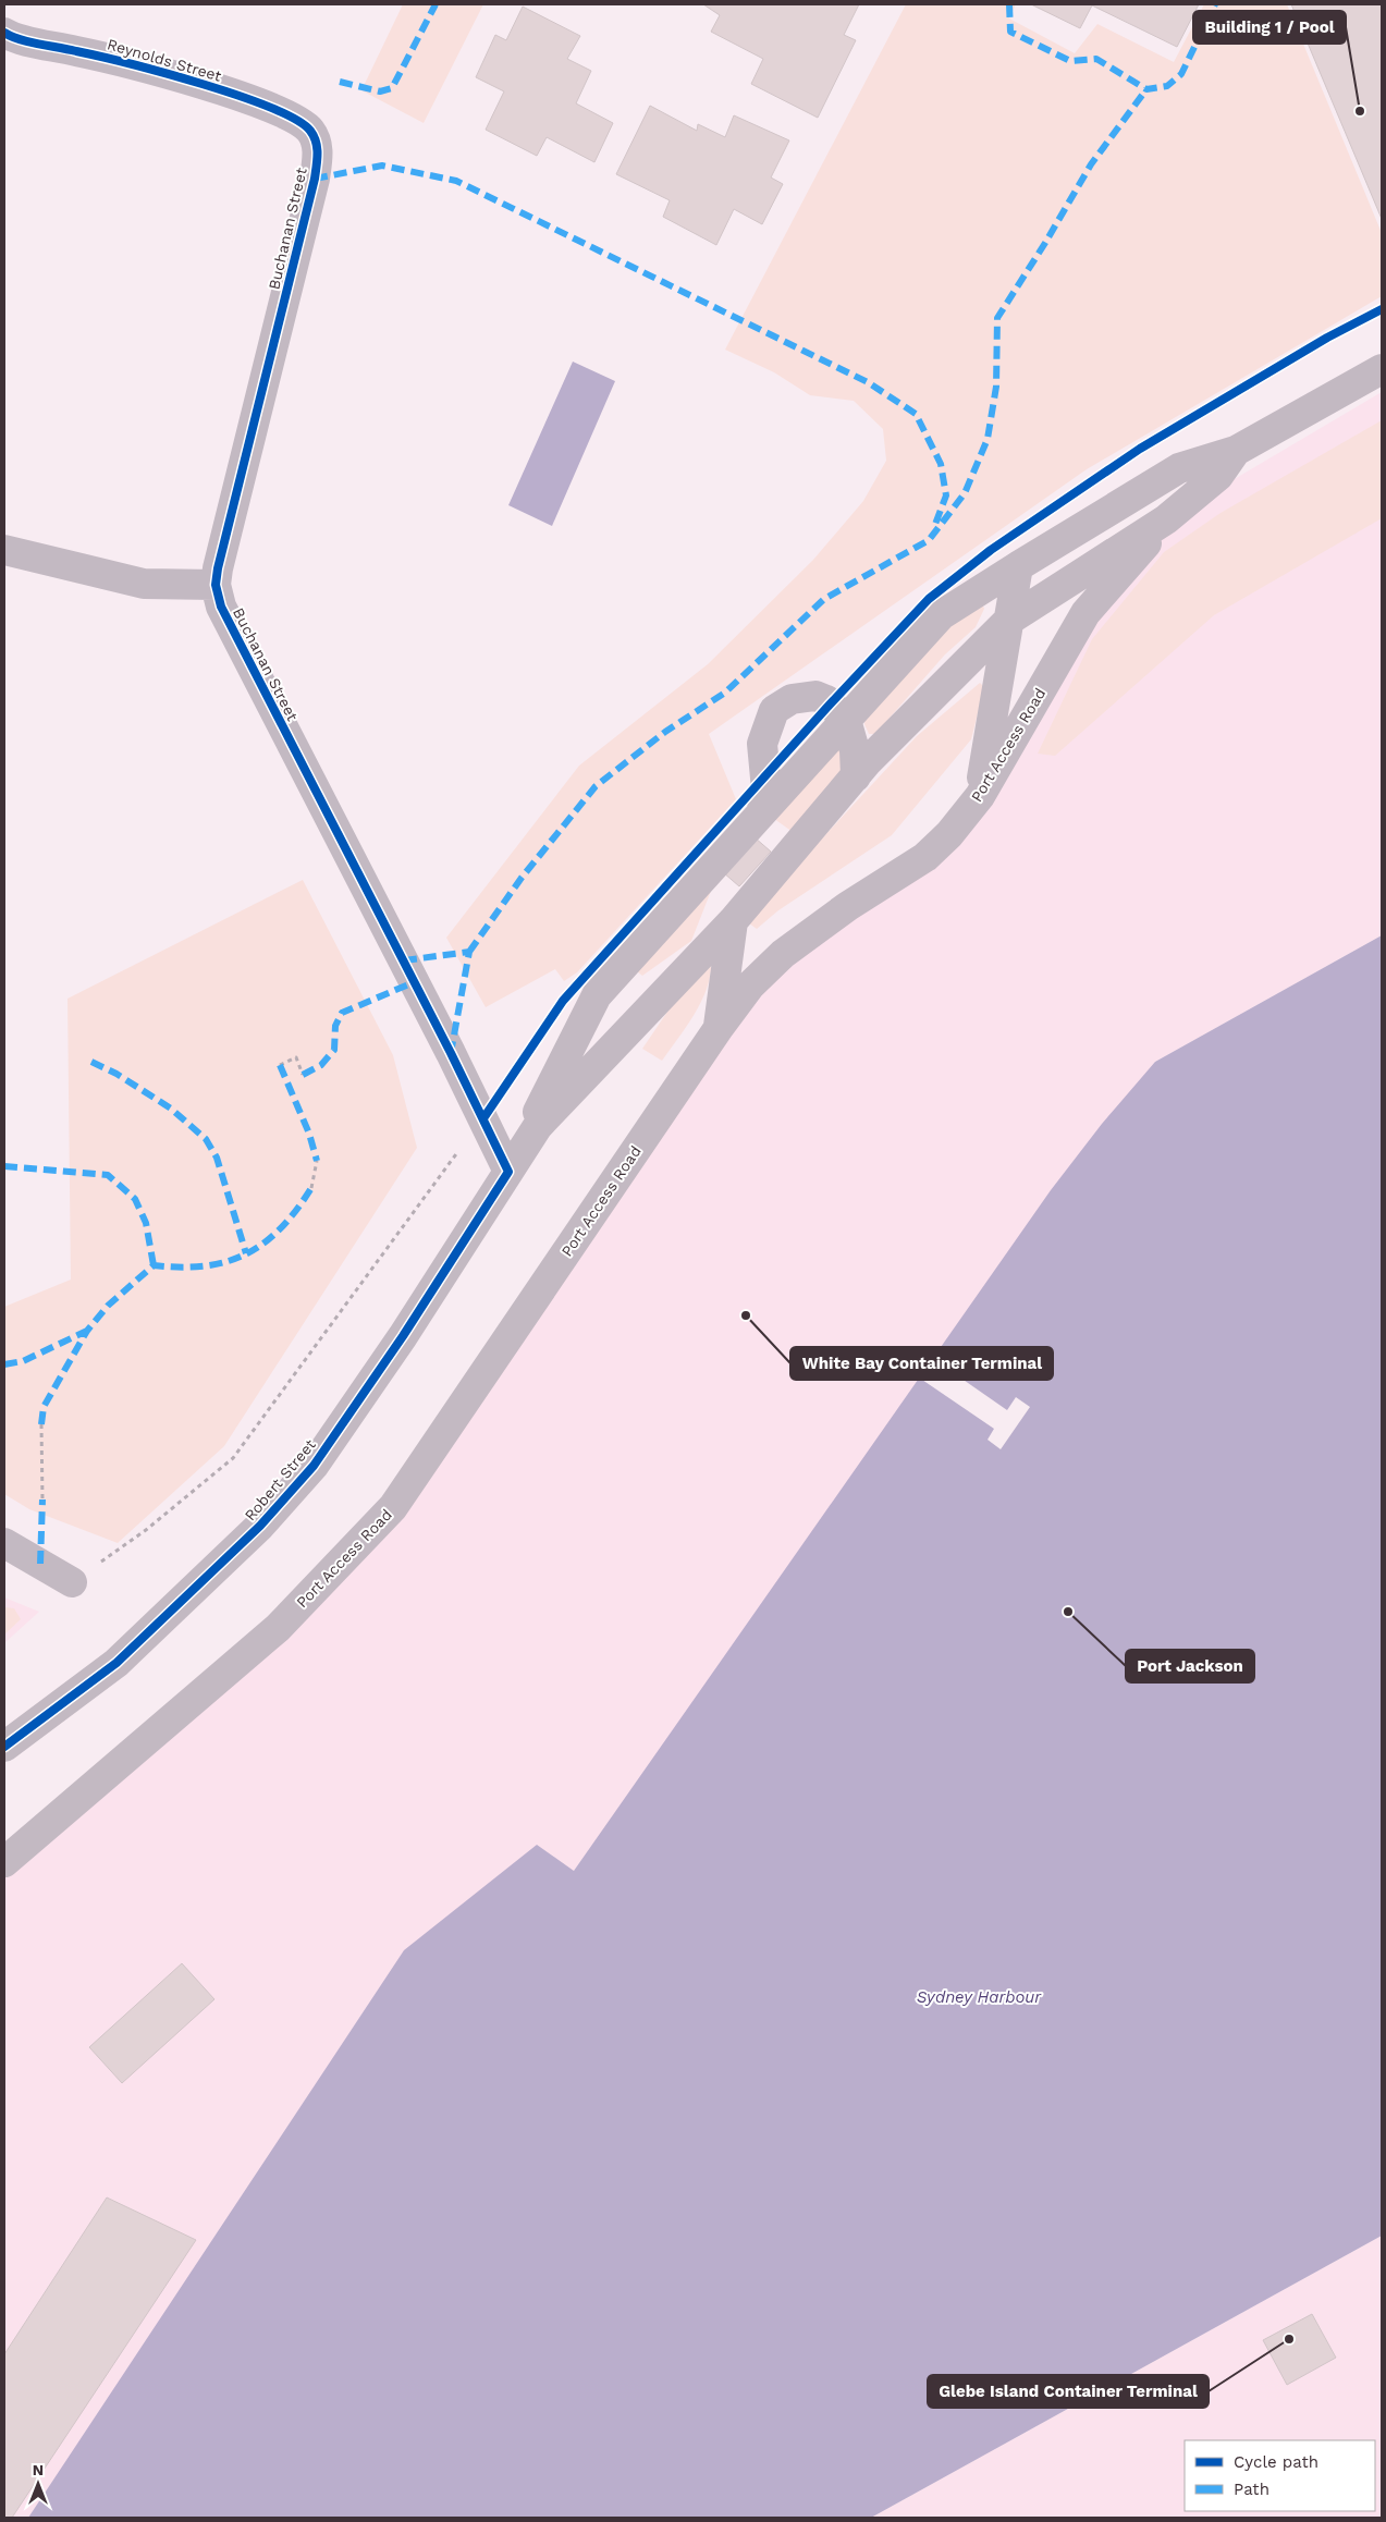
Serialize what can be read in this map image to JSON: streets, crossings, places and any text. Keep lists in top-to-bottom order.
{
  "streets": {
    "street": [
      "Reynolds Street",
      "Buchanan Street",
      "Port Access Road",
      "Robert Street"
    ]
  },
  "crossings": [
    ["Reynolds Street", "Buchanan Street"],
    ["Buchanan Street", "Robert Street"]
  ],
  "water": ["Sydney Harbour"],
  "places": [
    "Building 1 / Pool",
    "White Bay Container Terminal",
    "Port Jackson",
    "Glebe Island Container Terminal"
  ],
  "legend": ["Cycle path", "Path"],
  "north": "top"
}
